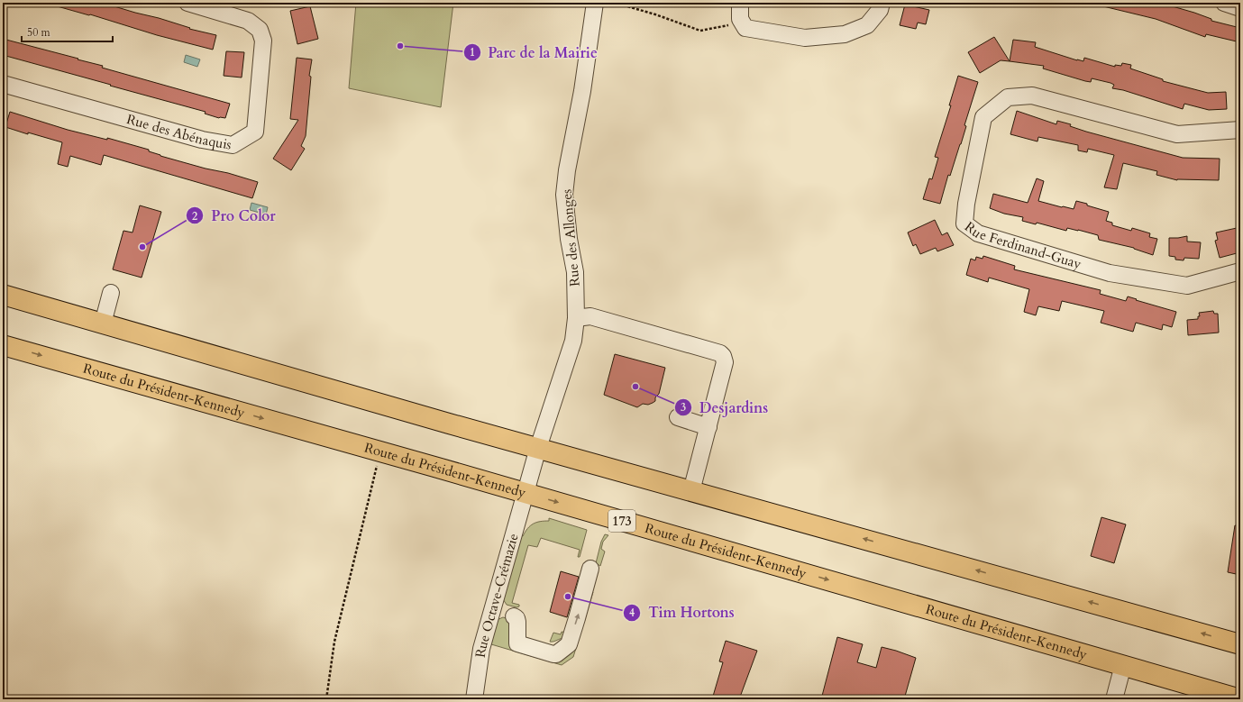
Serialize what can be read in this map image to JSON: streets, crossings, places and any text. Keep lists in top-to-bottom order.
{
  "streets": {
    "main road": ["Route du Président-Kennedy", "173"],
    "street": [
      "Rue des Abénaquis",
      "Rue des Allonges",
      "Rue Ferdinand-Guay",
      "Rue Octave-Crémazie"
    ]
  },
  "crossings": [
    ["Rue des Allonges", "Rue Octave-Crémazie"],
    ["Route du Président-Kennedy", "Rue Octave-Crémazie"]
  ],
  "places": [
    "Parc de la Mairie",
    "Pro Color",
    "Desjardins",
    "Tim Hortons"
  ],
  "scale_bar": "50 m"
}
